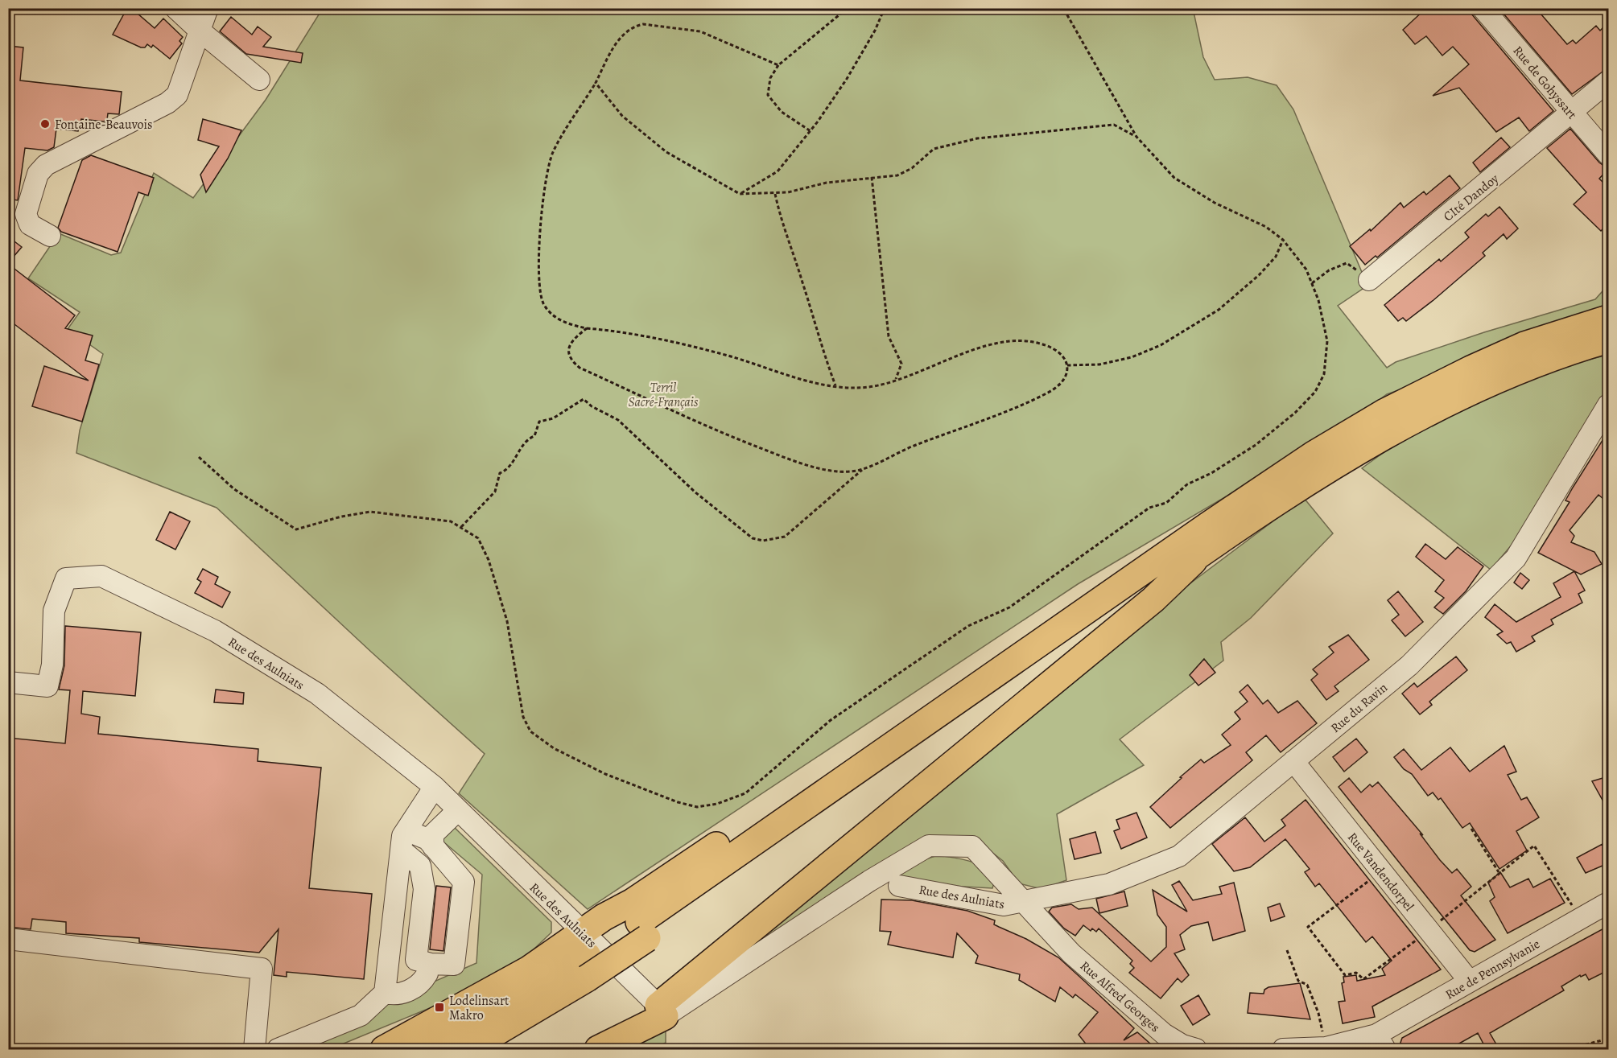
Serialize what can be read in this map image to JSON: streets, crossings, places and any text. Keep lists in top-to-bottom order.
{
  "streets": {
    "street": [
      "Rue de Gohyssart",
      "CIté Dandoy",
      "Rue des Aulniats",
      "Rue du Ravin",
      "Rue Vandendorpel",
      "Rue de Pennsylvanie",
      "Rue Alfred Georges"
    ]
  },
  "crossings": [
    ["Rue de Gohyssart", "CIté Dandoy"],
    ["Rue des Aulniats", "Rue du Ravin"],
    ["Rue des Aulniats", "Rue Alfred Georges"],
    ["Rue du Ravin", "Rue Vandendorpel"],
    ["Rue Vandendorpel", "Rue de Pennsylvanie"]
  ],
  "parks": ["Terril Sacré-Français"],
  "places": {
    "other": ["Fontaine-Beauvois"],
    "transit": ["Lodelinsart Makro"]
  }
}
